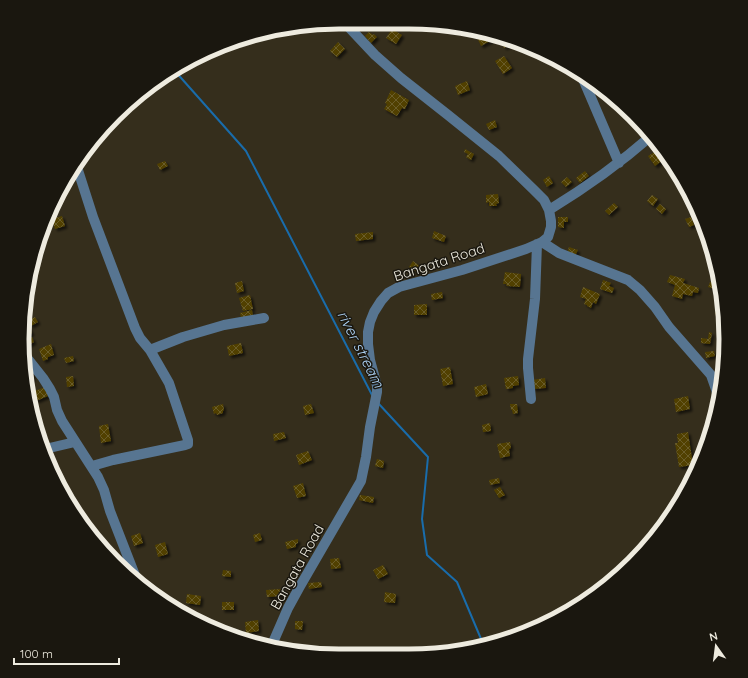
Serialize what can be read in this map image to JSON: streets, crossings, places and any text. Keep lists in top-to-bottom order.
{
  "streets": {
    "street": ["Bangata Road"]
  },
  "water": ["river stream"],
  "scale_bar": "100 m",
  "north": "top"
}
